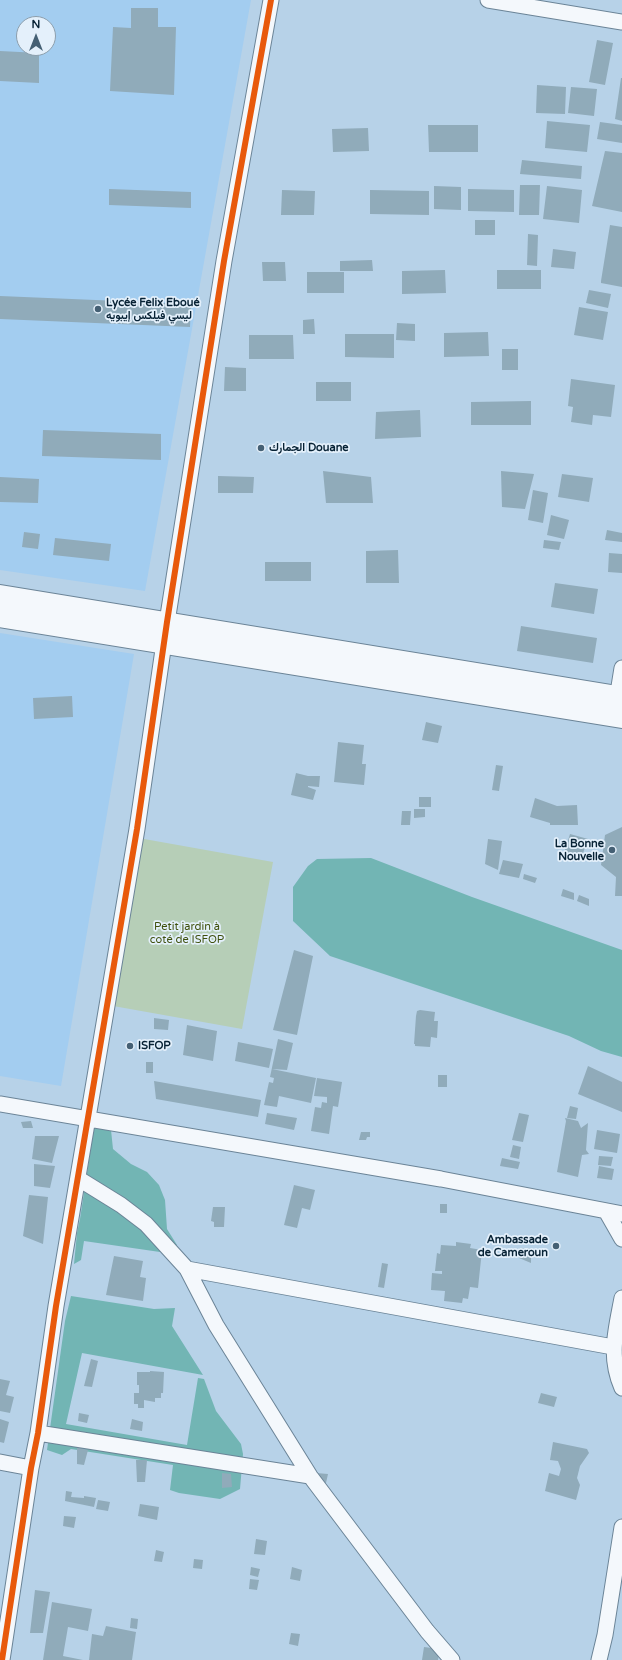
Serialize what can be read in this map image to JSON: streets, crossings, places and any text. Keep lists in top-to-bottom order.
{
  "parks": ["Petit jardin à coté de ISFOP"],
  "places": [
    "Lycée Felix Eboué ليسي فيلكس إيبويه",
    "الجمارك Douane",
    "La Bonne Nouvelle",
    "ISFOP",
    "Ambassade de Cameroun"
  ],
  "north": "top"
}
